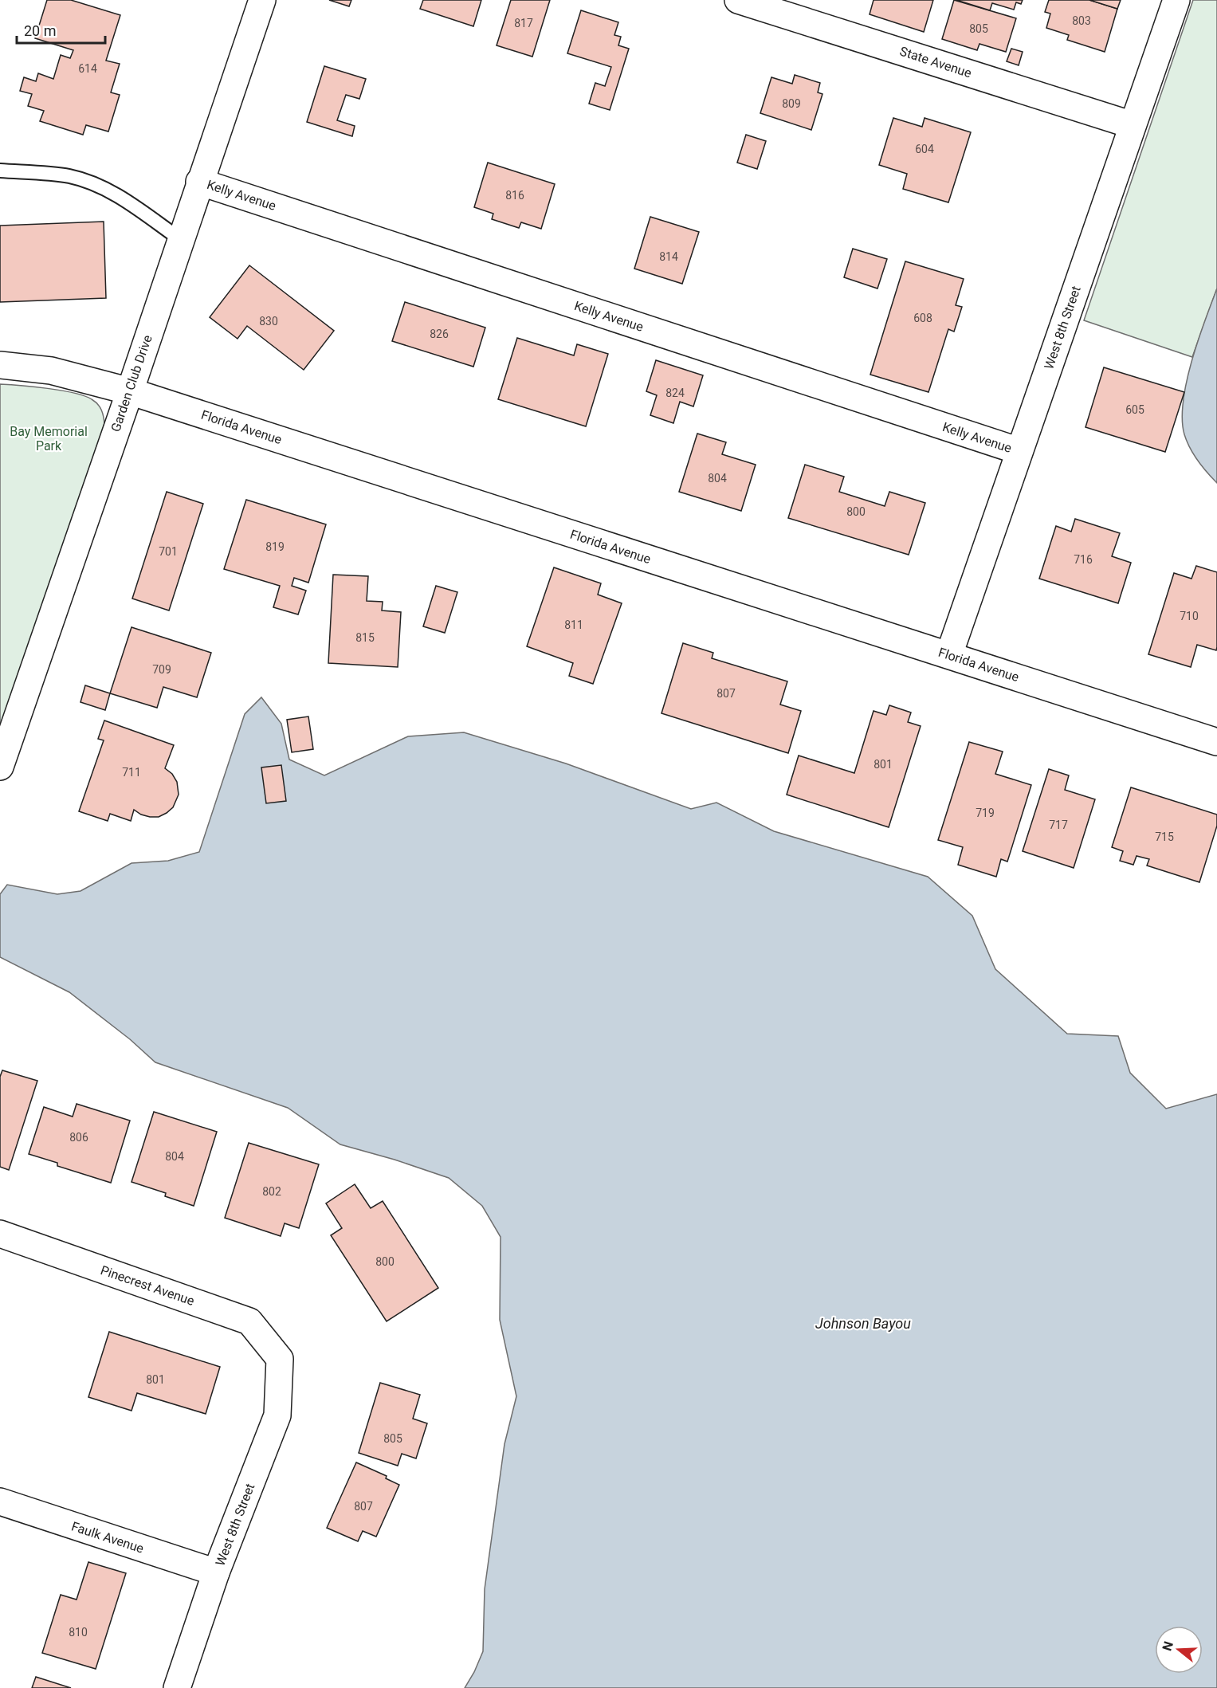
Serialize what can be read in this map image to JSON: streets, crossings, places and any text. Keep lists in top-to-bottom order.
{
  "streets": {
    "street": [
      "State Avenue",
      "Kelly Avenue",
      "West 8th Street",
      "Garden Club Drive",
      "Florida Avenue",
      "Pinecrest Avenue",
      "Faulk Avenue"
    ]
  },
  "crossings": [
    ["State Avenue", "West 8th Street"],
    ["Kelly Avenue", "West 8th Street"],
    ["Kelly Avenue", "Garden Club Drive"],
    ["West 8th Street", "Florida Avenue"],
    ["West 8th Street", "Pinecrest Avenue"],
    ["West 8th Street", "Faulk Avenue"],
    ["Garden Club Drive", "Florida Avenue"]
  ],
  "water": ["Johnson Bayou"],
  "parks": ["Bay Memorial Park"],
  "house_numbers": [
    "803",
    "817",
    "805",
    "614",
    "809",
    "604",
    "816",
    "814",
    "608",
    "830",
    "826",
    "824",
    "605",
    "804",
    "800",
    "819",
    "701",
    "716",
    "710",
    "811",
    "815",
    "709",
    "807",
    "801",
    "711",
    "719",
    "717",
    "715",
    "806",
    "804",
    "802",
    "800",
    "801",
    "805",
    "807",
    "810"
  ],
  "scale_bar": "20 m",
  "north": "left"
}
